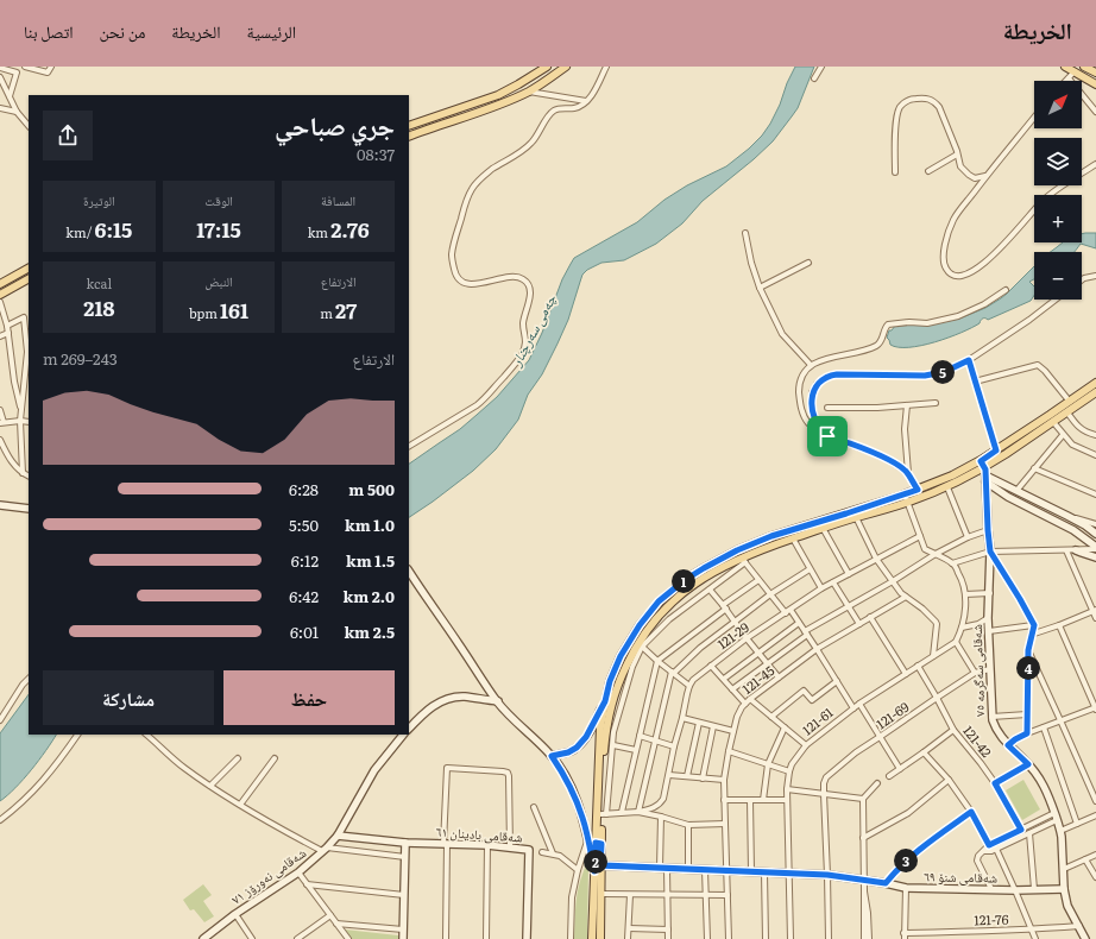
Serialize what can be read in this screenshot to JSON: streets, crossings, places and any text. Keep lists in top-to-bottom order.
{
  "streets": {
    "street": [
      "121-29",
      "شەقامی سەگرمە ٧٥",
      "121-45",
      "121-69",
      "121-61",
      "121-42",
      "شەقامی بادینان ٦١",
      "شەقامی نەورۆز ٧١",
      "شەقامی شنۆ ٦٩",
      "121-76"
    ]
  },
  "crossings": [
    ["شەقامی سەگرمە ٧٥", "121-69"],
    ["شەقامی سەگرمە ٧٥", "شەقامی شنۆ ٦٩"],
    ["شەقامی سەگرمە ٧٥", "121-76"],
    ["121-45", "شەقامی شنۆ ٦٩"],
    ["121-69", "121-42"],
    ["121-61", "121-42"],
    ["121-61", "شەقامی شنۆ ٦٩"],
    ["شەقامی بادینان ٦١", "شەقامی نەورۆز ٧١"]
  ],
  "water": ["چەمی سەرچنار"],
  "north": "top right",
  "page": {
    "header": "الخريطة",
    "nav": [
      "الرئيسية",
      "الخريطة",
      "من نحن",
      "اتصل بنا"
    ],
    "map_buttons": ["+", "−"],
    "heading": ["جري صباحي", "08:37"],
    "stats": [
      ["المسافة", "2.76 km"],
      ["الوقت", "17:15"],
      ["الوتيرة", "6:15 /km"],
      ["الارتفاع", "27 m"],
      ["النبض", "161 bpm"],
      ["kcal", "218"]
    ],
    "chart": ["الارتفاع", "243–269 m"],
    "pins": [
      "5",
      "1",
      "4",
      "3",
      "2"
    ],
    "list": [
      {
        "name": "500 m",
        "note": "6:28"
      },
      {
        "name": "1.0 km",
        "note": "5:50"
      },
      {
        "name": "1.5 km",
        "note": "6:12"
      },
      {
        "name": "2.0 km",
        "note": "6:42"
      },
      {
        "name": "2.5 km",
        "note": "6:01"
      }
    ],
    "buttons": ["حفظ", "مشاركة"]
  }
}
